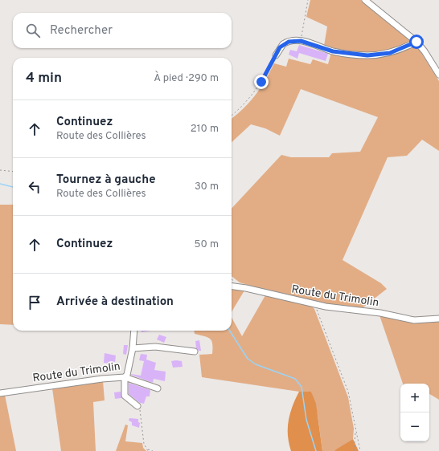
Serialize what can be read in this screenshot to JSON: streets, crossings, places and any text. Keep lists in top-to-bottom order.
{
  "streets": {
    "street": ["Route du Trimolin"]
  },
  "page": {
    "search": "Rechercher",
    "heading": ["4 min", "À pied · 290 m"],
    "list": [
      ["Continuez", "Route des Collières", "210 m"],
      ["Tournez à gauche", "Route des Collières", "30 m"],
      ["Continuez", "50 m"],
      "Arrivée à destination"
    ],
    "map_buttons": ["+", "−"]
  }
}
